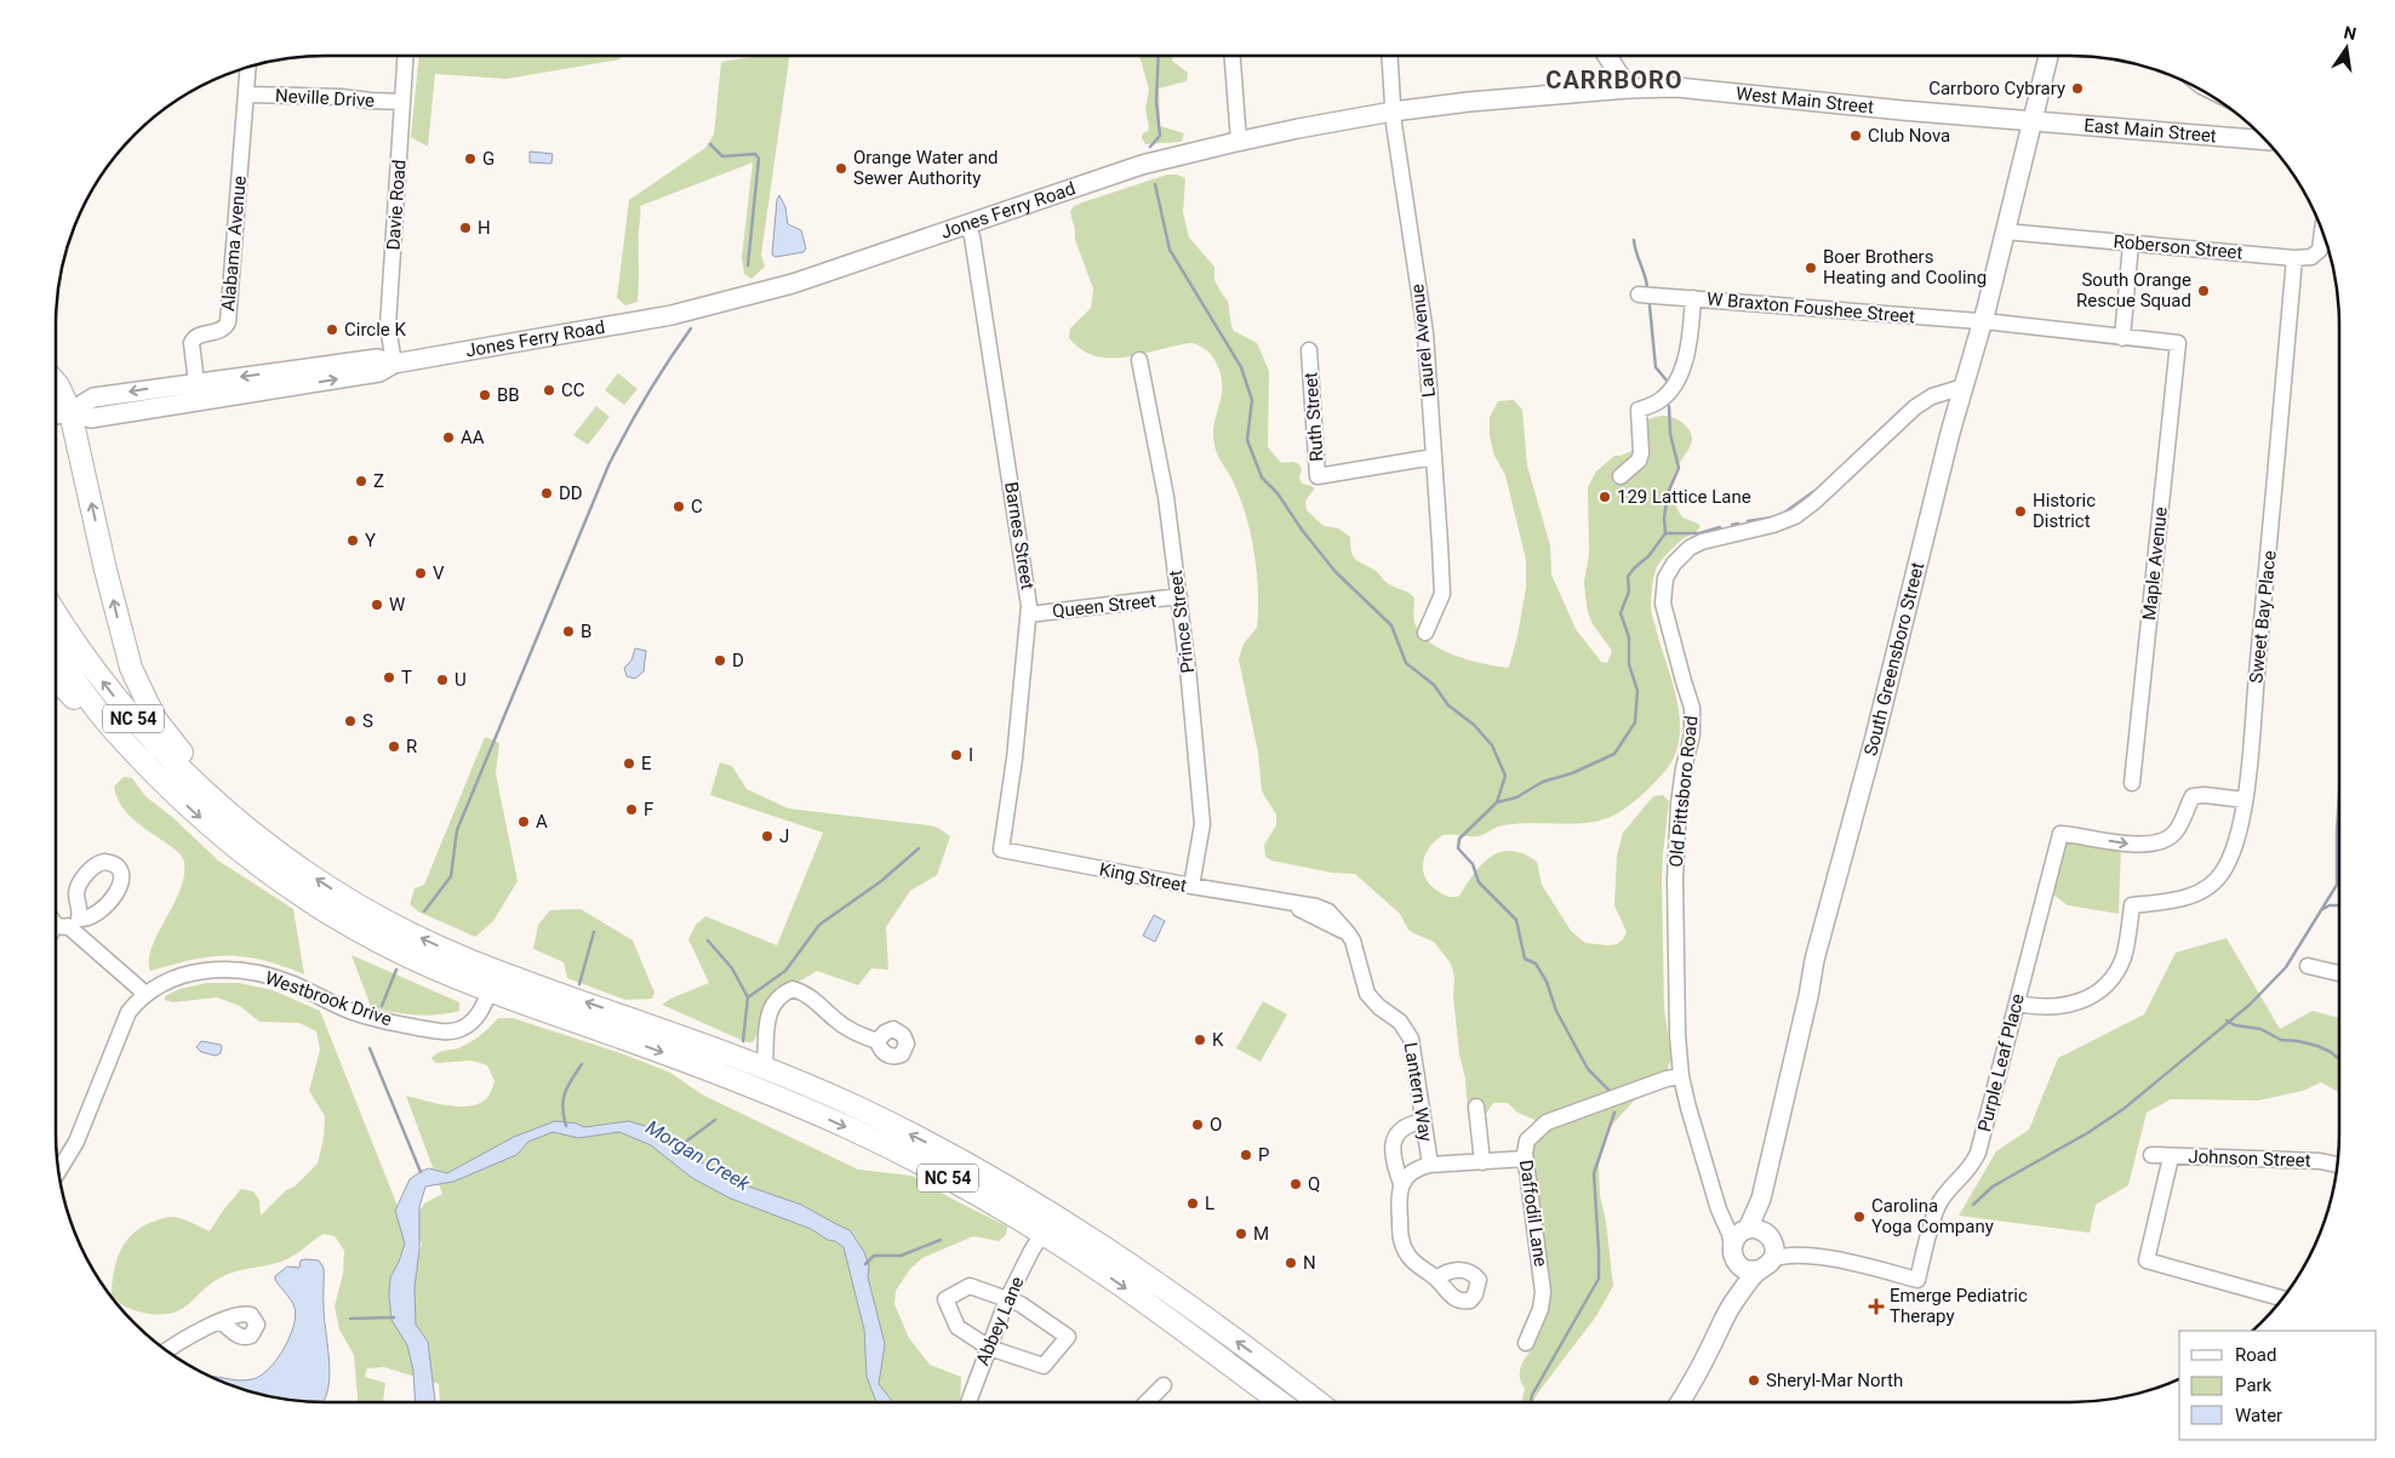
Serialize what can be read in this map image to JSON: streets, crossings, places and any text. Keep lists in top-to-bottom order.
{
  "streets": {
    "highway": ["NC 54"],
    "main road": [
      "West Main Street",
      "East Main Street",
      "Jones Ferry Road",
      "South Greensboro Street"
    ],
    "street": [
      "Neville Drive",
      "Davie Road",
      "Alabama Avenue",
      "Roberson Street",
      "W Braxton Foushee Street",
      "Laurel Avenue",
      "Ruth Street",
      "Barnes Street",
      "Maple Avenue",
      "Queen Street",
      "Sweet Bay Place",
      "Prince Street",
      "Old Pittsboro Road",
      "King Street",
      "Westbrook Drive",
      "Purple Leaf Place",
      "Lantern Way",
      "Johnson Street",
      "Daffodil Lane",
      "Abbey Lane"
    ]
  },
  "crossings": [
    ["Neville Drive", "Davie Road"],
    ["Neville Drive", "Alabama Avenue"],
    ["West Main Street", "East Main Street"],
    ["West Main Street", "Jones Ferry Road"],
    ["West Main Street", "South Greensboro Street"],
    ["East Main Street", "South Greensboro Street"],
    ["Davie Road", "Jones Ferry Road"],
    ["Jones Ferry Road", "Alabama Avenue"],
    ["Jones Ferry Road", "Laurel Avenue"],
    ["Jones Ferry Road", "Barnes Street"],
    ["Roberson Street", "Sweet Bay Place"],
    ["Roberson Street", "South Greensboro Street"],
    ["W Braxton Foushee Street", "Maple Avenue"],
    ["W Braxton Foushee Street", "South Greensboro Street"],
    ["Laurel Avenue", "Ruth Street"],
    ["Barnes Street", "Queen Street"],
    ["Barnes Street", "King Street"],
    ["Queen Street", "Prince Street"],
    ["Sweet Bay Place", "Purple Leaf Place"],
    ["Prince Street", "King Street"],
    ["South Greensboro Street", "Old Pittsboro Road"],
    ["NC 54", "Westbrook Drive"],
    ["NC 54", "Abbey Lane"],
    ["Old Pittsboro Road", "Daffodil Lane"],
    ["King Street", "Lantern Way"]
  ],
  "districts": ["CARRBORO"],
  "water": ["Morgan Creek"],
  "places": {
    "other": [
      "Carrboro Cybrary",
      "Club Nova",
      "G",
      "Orange Water and Sewer Authority",
      "H",
      "Boer Brothers Heating and Cooling",
      "South Orange Rescue Squad",
      "Circle K",
      "CC",
      "BB",
      "AA",
      "Z",
      "DD",
      "129 Lattice Lane",
      "C",
      "Historic District",
      "Y",
      "V",
      "W",
      "B",
      "D",
      "T",
      "U",
      "S",
      "R",
      "I",
      "E",
      "F",
      "A",
      "J",
      "K",
      "O",
      "P",
      "Q",
      "L",
      "Carolina Yoga Company",
      "M",
      "N",
      "Sheryl-Mar North"
    ],
    "health": ["Emerge Pediatric Therapy"]
  },
  "legend": ["Road", "Park", "Water"],
  "north": "top"
}
